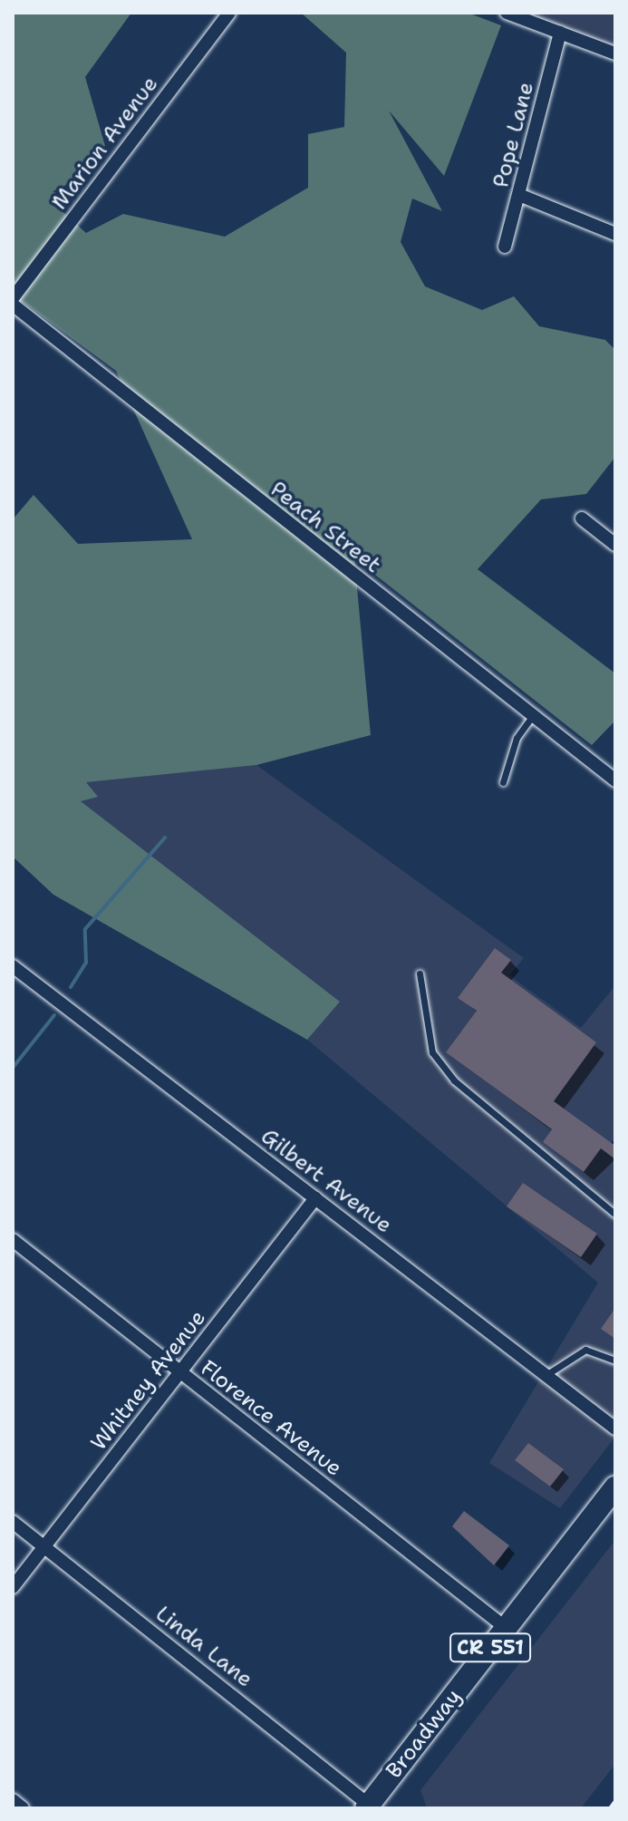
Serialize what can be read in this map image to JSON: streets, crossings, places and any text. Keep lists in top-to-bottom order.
{
  "streets": {
    "main road": ["CR 551", "Broadway"],
    "street": [
      "Pope Lane",
      "Marion Avenue",
      "Peach Street",
      "Gilbert Avenue",
      "Whitney Avenue",
      "Florence Avenue",
      "Linda Lane"
    ]
  },
  "crossings": [
    ["Gilbert Avenue", "Whitney Avenue"],
    ["Whitney Avenue", "Florence Avenue"],
    ["Whitney Avenue", "Linda Lane"],
    ["Florence Avenue", "Broadway"],
    ["Linda Lane", "Broadway"]
  ]
}
